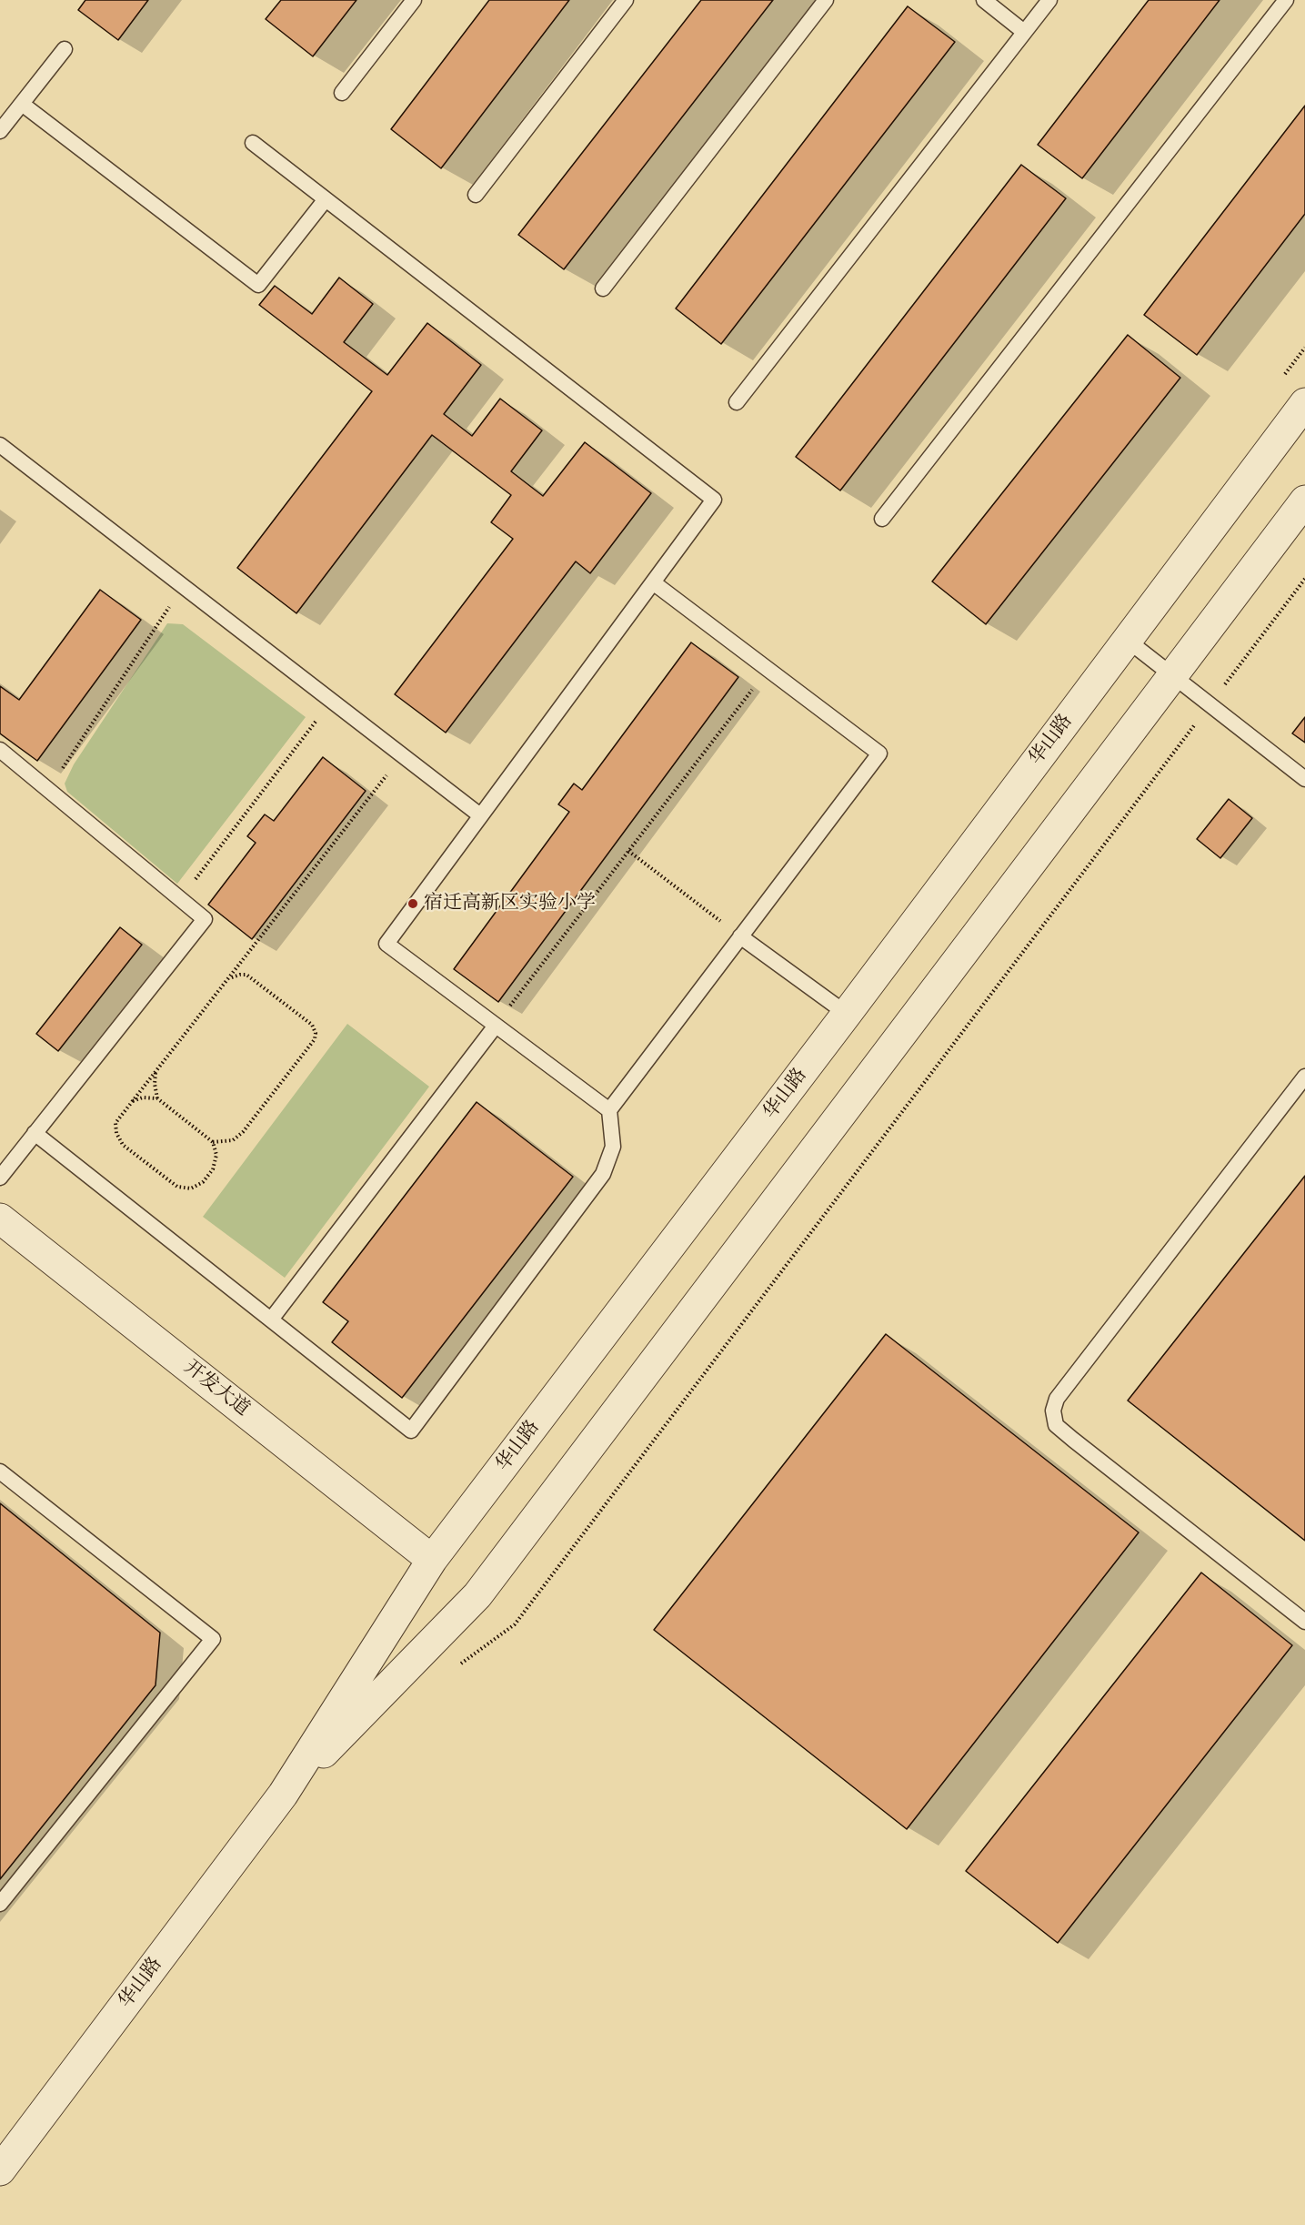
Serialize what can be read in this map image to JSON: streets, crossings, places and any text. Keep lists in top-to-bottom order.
{
  "streets": {
    "street": ["华山路", "开发大道"]
  },
  "crossings": [
    ["华山路", "开发大道"]
  ],
  "places": ["宿迁高新区实验小学"]
}
